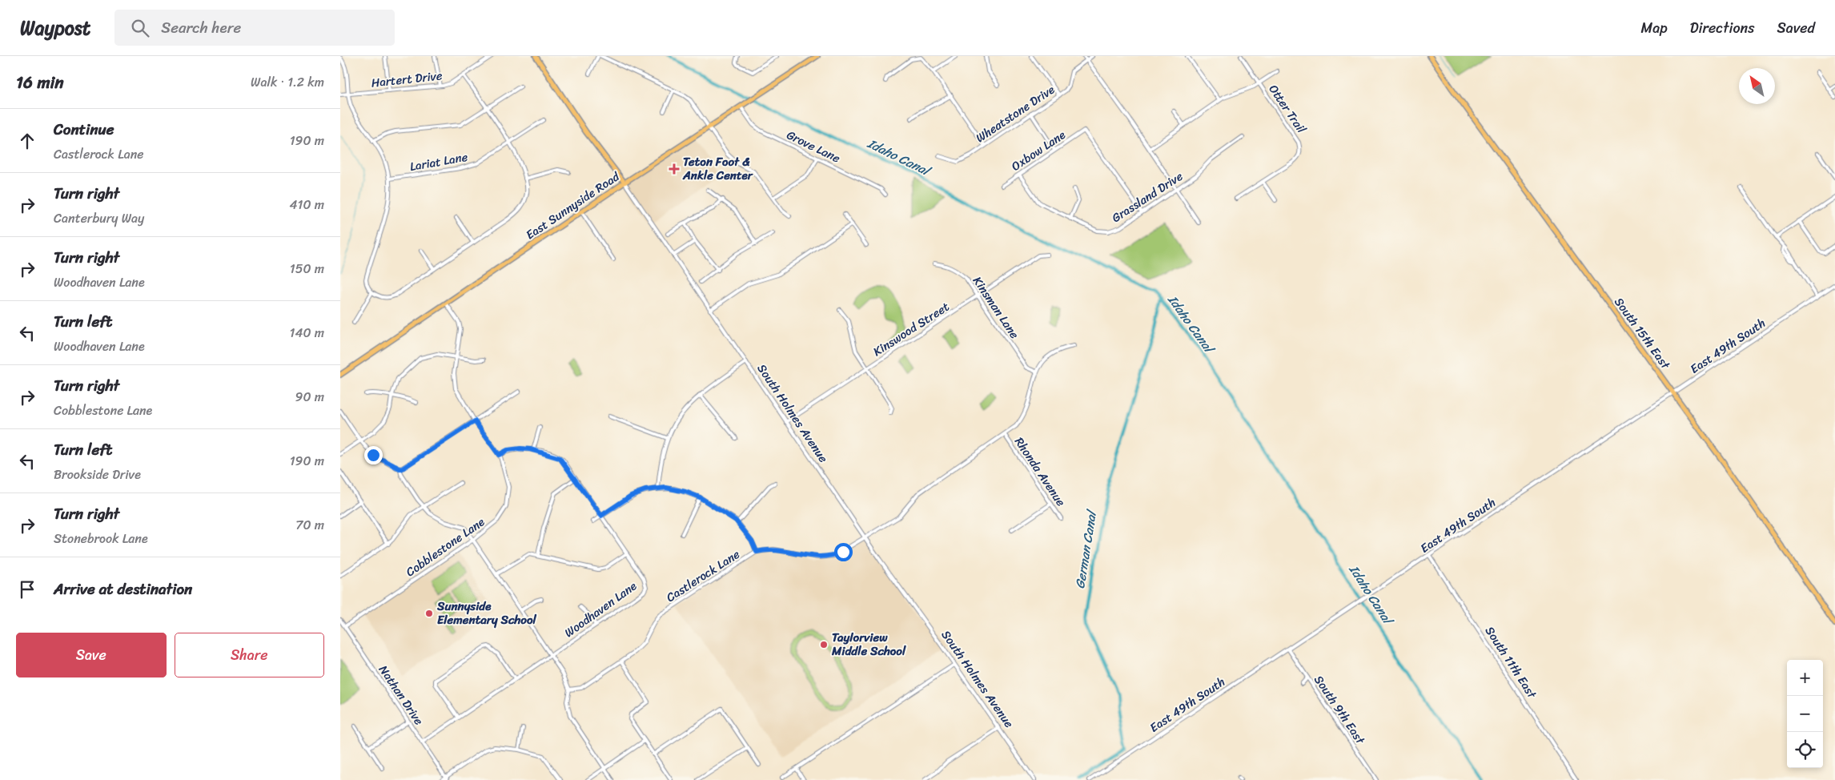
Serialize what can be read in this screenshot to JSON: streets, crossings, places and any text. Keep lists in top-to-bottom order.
{
  "streets": {
    "main road": ["East Sunnyside Road", "South 15th East", "South Holmes Avenue"],
    "street": [
      "Hartert Drive",
      "Otter Trail",
      "Wheatstone Drive",
      "Grove Lane",
      "Oxbow Lane",
      "Lariat Lane",
      "Grassland Drive",
      "Kinsman Lane",
      "Kinswood Street",
      "East 49th South",
      "Rhonda Avenue",
      "Cobblestone Lane",
      "Castlerock Lane",
      "Woodhaven Lane",
      "South 11th East",
      "Nathan Drive",
      "South 9th East"
    ]
  },
  "crossings": [
    ["Grove Lane", "East Sunnyside Road"],
    ["Oxbow Lane", "Grassland Drive"],
    ["East Sunnyside Road", "South Holmes Avenue"],
    ["East Sunnyside Road", "Cobblestone Lane"],
    ["Kinsman Lane", "Kinswood Street"],
    ["Kinsman Lane", "Castlerock Lane"],
    ["Kinswood Street", "South Holmes Avenue"],
    ["South 15th East", "East 49th South"],
    ["East 49th South", "South 11th East"],
    ["East 49th South", "South 9th East"],
    ["South Holmes Avenue", "Castlerock Lane"],
    ["Rhonda Avenue", "Castlerock Lane"],
    ["Cobblestone Lane", "Woodhaven Lane"],
    ["Cobblestone Lane", "Nathan Drive"],
    ["Woodhaven Lane", "Nathan Drive"]
  ],
  "water": ["Idaho Canal", "German Canal"],
  "places": {
    "health": ["Teton Foot & Ankle Center"],
    "other": ["Sunnyside Elementary School", "Taylorview Middle School"]
  },
  "north": "top left",
  "page": {
    "header": "Waypost",
    "search": "Search here",
    "nav": ["Map", "Directions", "Saved"],
    "heading": ["16 min", "Walk · 1.2 km"],
    "list": [
      ["Continue", "Castlerock Lane", "190 m"],
      ["Turn right", "Canterbury Way", "410 m"],
      ["Turn right", "Woodhaven Lane", "150 m"],
      ["Turn left", "Woodhaven Lane", "140 m"],
      ["Turn right", "Cobblestone Lane", "90 m"],
      ["Turn left", "Brookside Drive", "190 m"],
      ["Turn right", "Stonebrook Lane", "70 m"],
      "Arrive at destination"
    ],
    "buttons": ["Save", "Share"],
    "map_buttons": ["+", "−"]
  }
}
